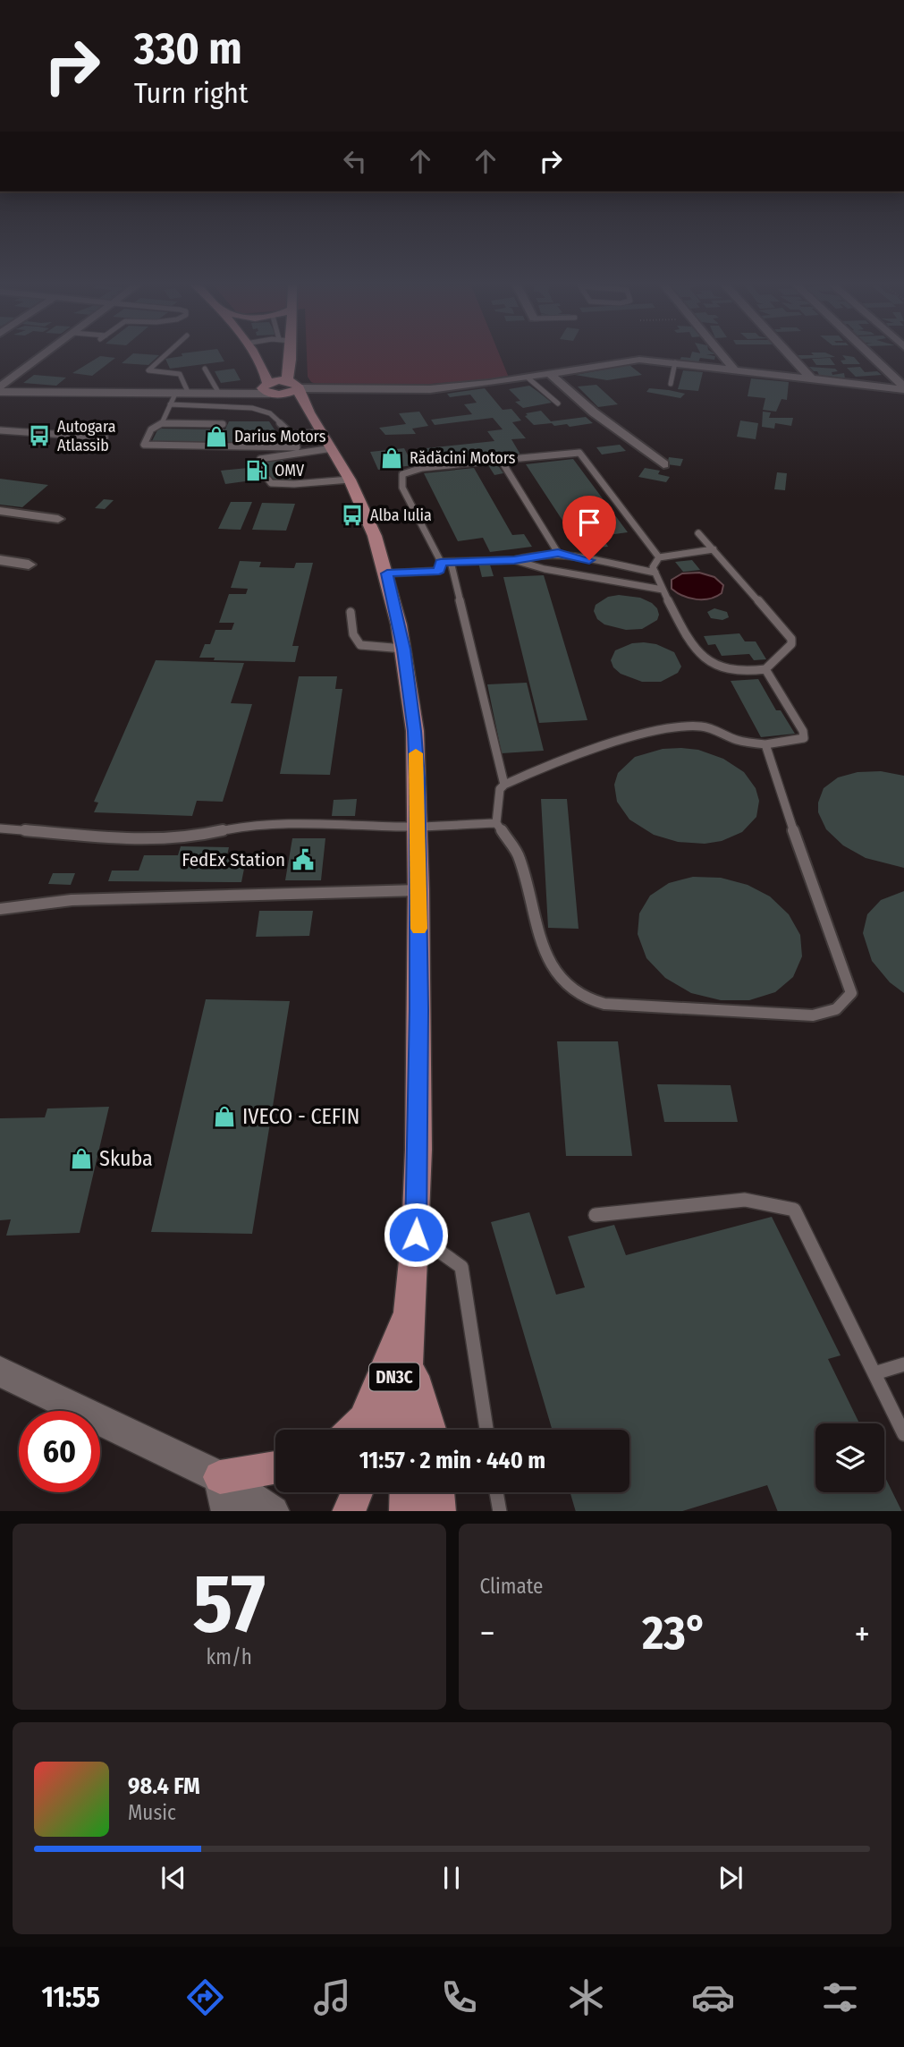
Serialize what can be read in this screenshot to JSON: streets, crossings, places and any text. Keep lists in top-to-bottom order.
{
  "streets": {
    "main road": ["DN3C"]
  },
  "places": {
    "bus stop": ["Autogara Atlassib", "Alba Iulia"],
    "shop": [
      "Darius Motors",
      "Rădăcini Motors",
      "IVECO - CEFIN",
      "Skuba"
    ],
    "fuel station": ["OMV"],
    "public building": ["FedEx Station"]
  },
  "page": {
    "turn": ["330 m", "Turn right"],
    "limit": "60",
    "trip": "11:57 · 2 min · 440 m",
    "tile": [
      ["57", "km/h"],
      "Climate"
    ],
    "heat": ["−", "23°", "+"],
    "song": ["98.4 FM", "Music"],
    "tabs": "11:55"
  }
}
